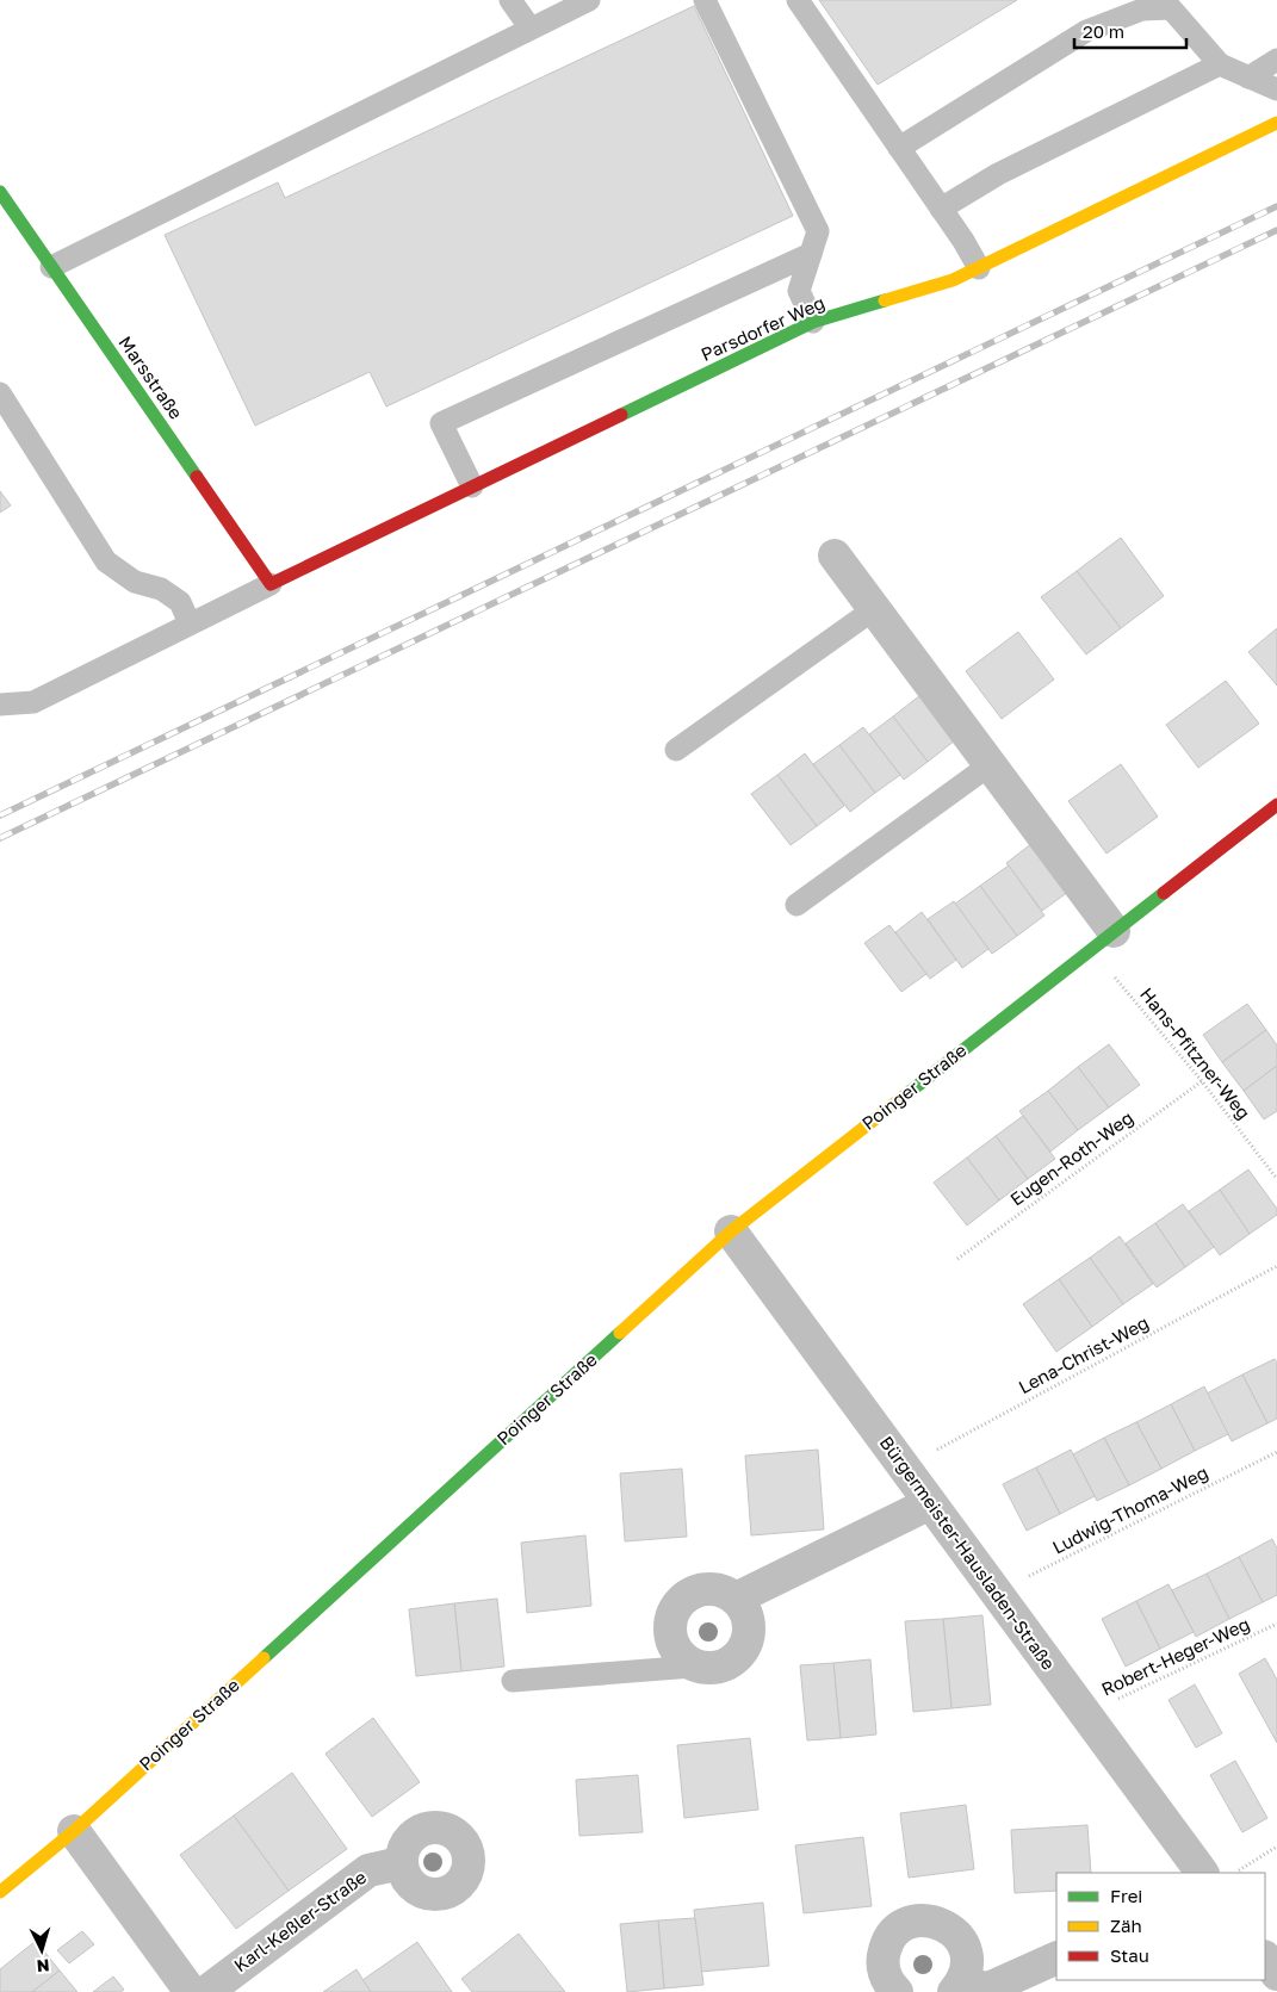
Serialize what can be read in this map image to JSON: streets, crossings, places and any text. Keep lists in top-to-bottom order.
{
  "streets": {
    "street": [
      "Parsdorfer Weg",
      "Marsstraße",
      "Poinger Straße",
      "Bürgermeister-Hausladen-Straße",
      "Karl-Keßler-Straße"
    ],
    "path": [
      "Hans-Pfitzner-Weg",
      "Eugen-Roth-Weg",
      "Lena-Christ-Weg",
      "Ludwig-Thoma-Weg",
      "Robert-Heger-Weg"
    ]
  },
  "crossings": [
    ["Parsdorfer Weg", "Marsstraße"],
    ["Hans-Pfitzner-Weg", "Poinger Straße"],
    ["Hans-Pfitzner-Weg", "Eugen-Roth-Weg"],
    ["Poinger Straße", "Bürgermeister-Hausladen-Straße"],
    ["Lena-Christ-Weg", "Bürgermeister-Hausladen-Straße"],
    ["Ludwig-Thoma-Weg", "Bürgermeister-Hausladen-Straße"],
    ["Bürgermeister-Hausladen-Straße", "Robert-Heger-Weg"]
  ],
  "legend": ["Frei", "Zäh", "Stau"],
  "scale_bar": "20 m",
  "north": "bottom"
}
